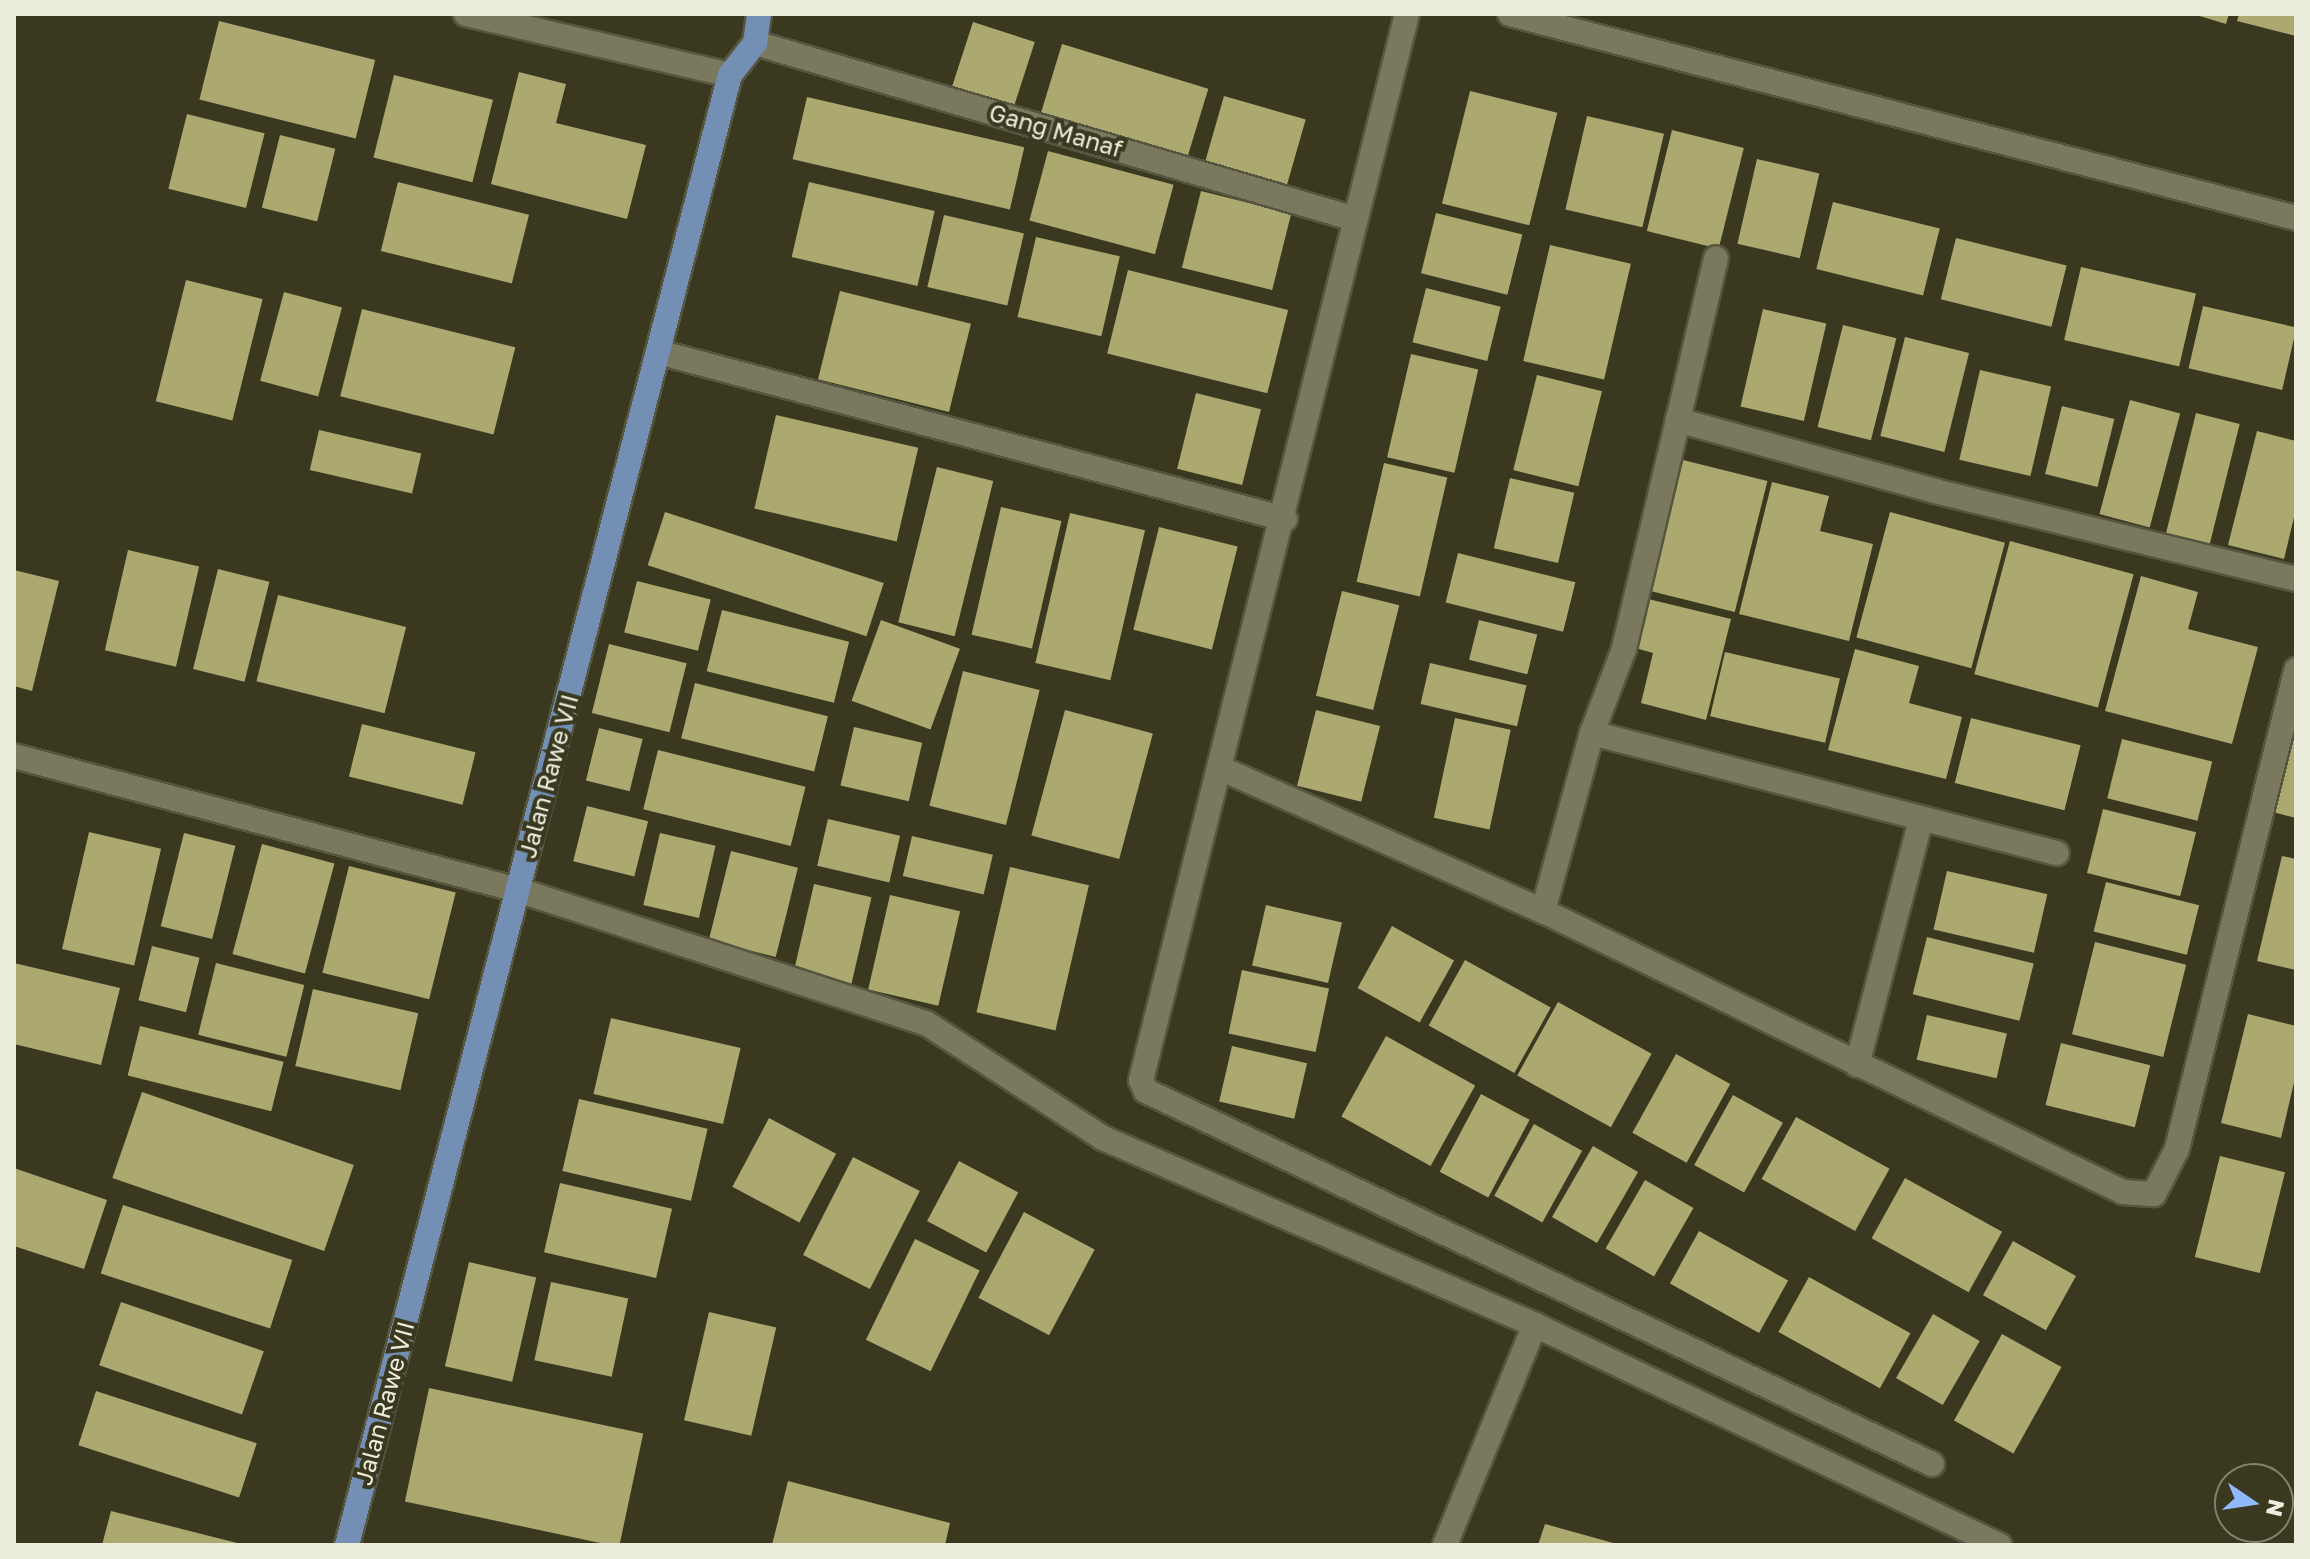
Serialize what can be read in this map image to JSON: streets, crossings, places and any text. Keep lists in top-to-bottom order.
{
  "streets": {
    "main road": ["Jalan Rawe VII"],
    "street": ["Gang Manaf"]
  },
  "crossings": [
    ["Gang Manaf", "Jalan Rawe VII"]
  ],
  "north": "right"
}
